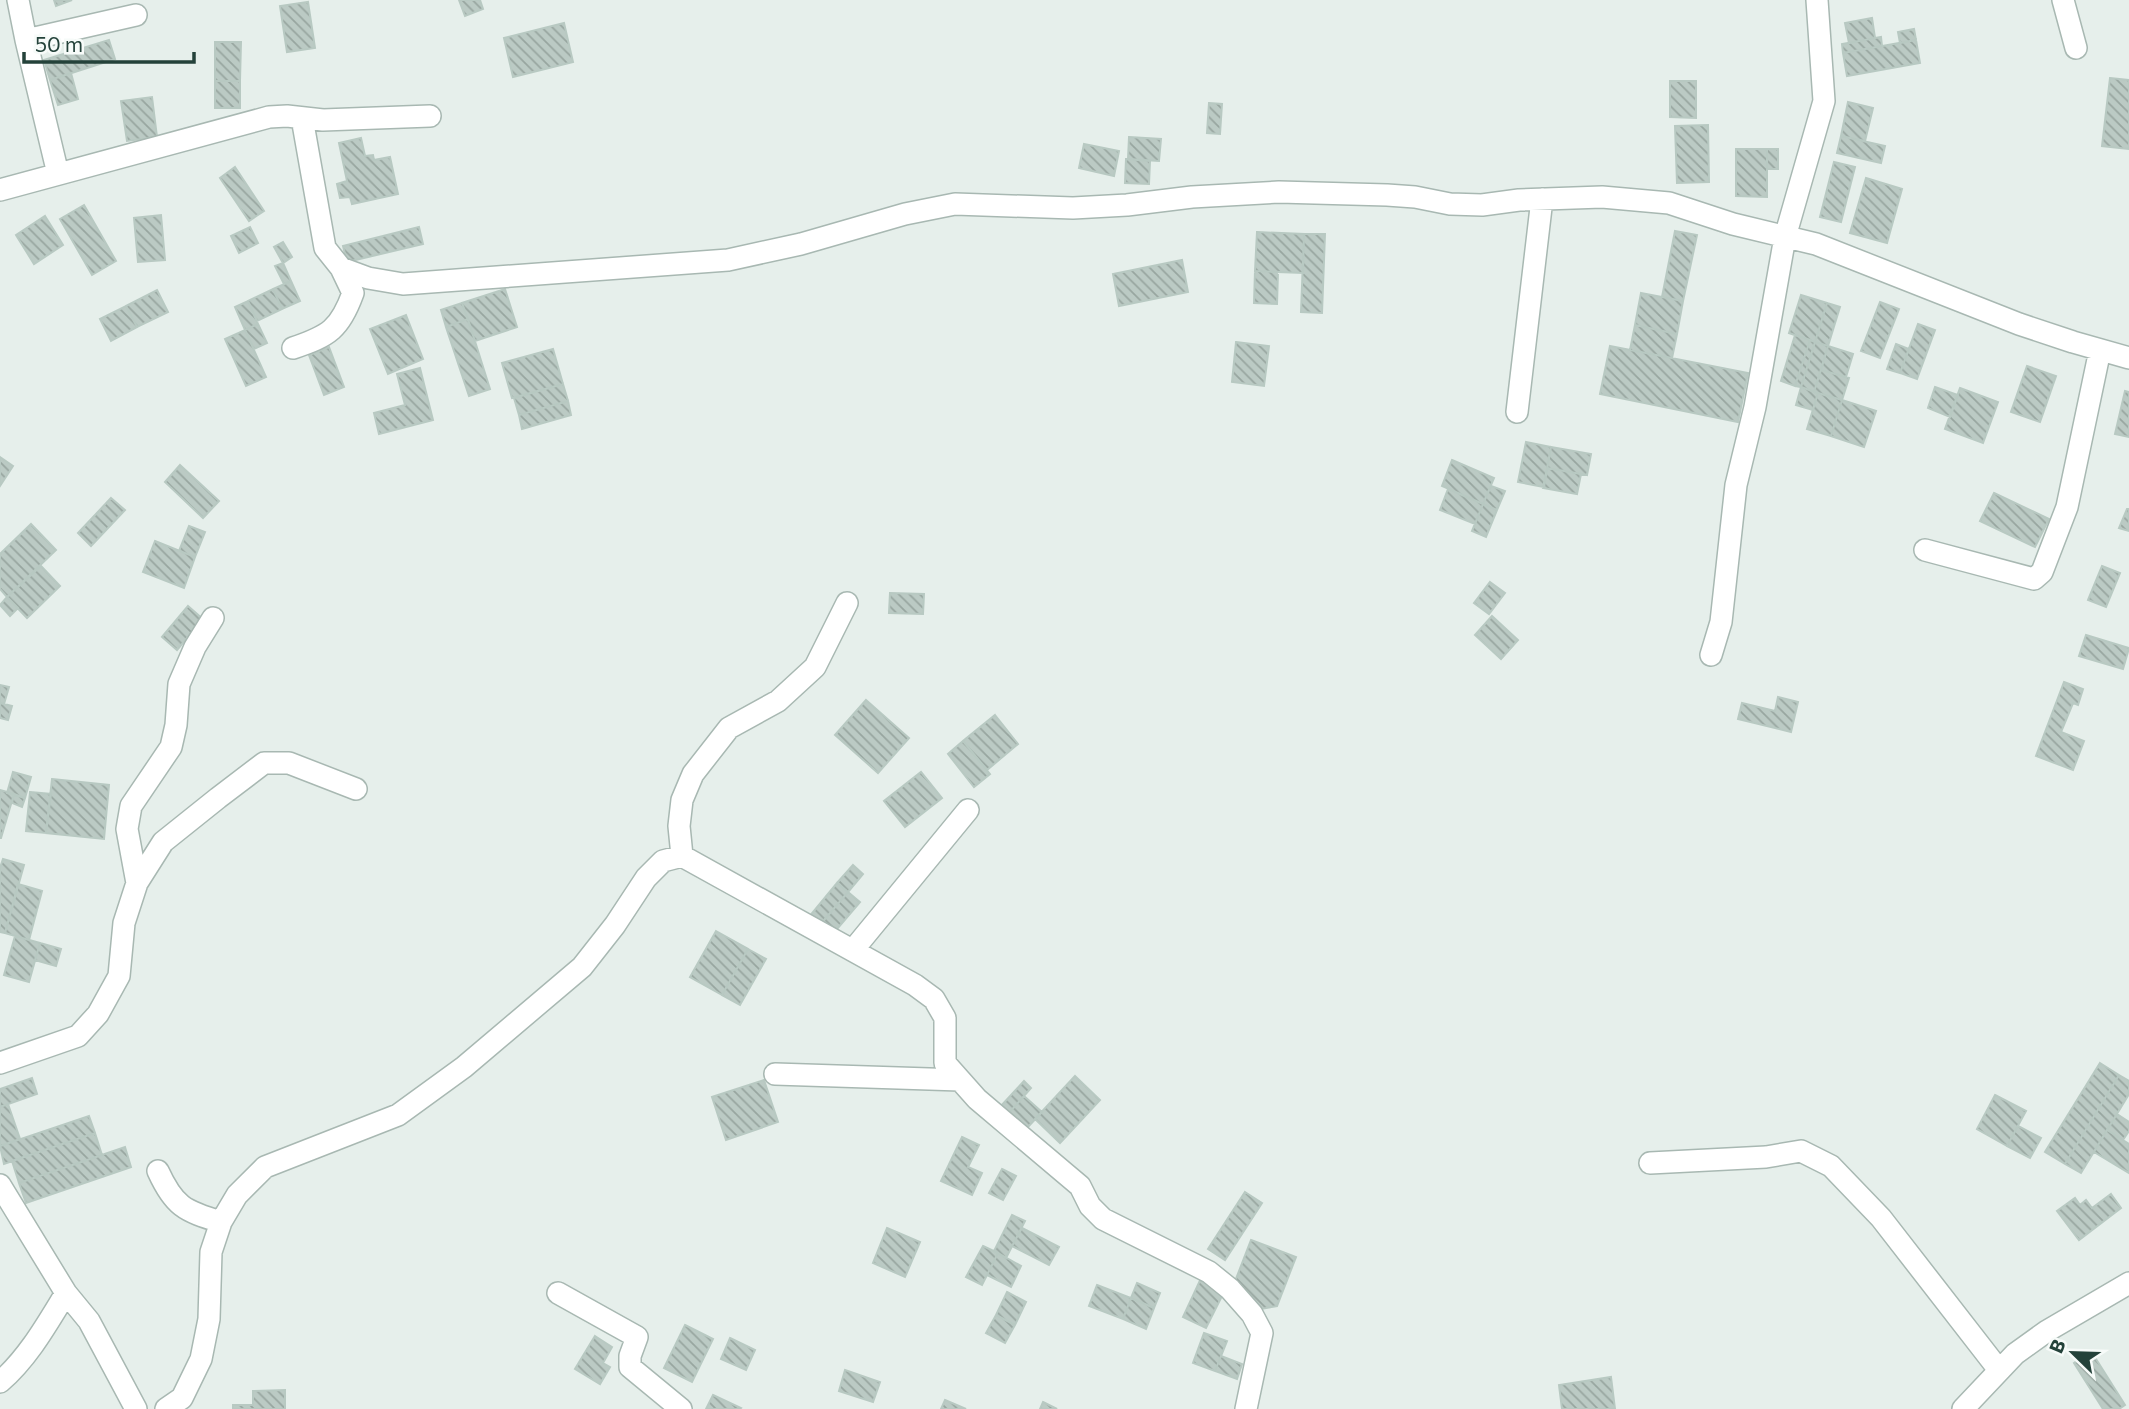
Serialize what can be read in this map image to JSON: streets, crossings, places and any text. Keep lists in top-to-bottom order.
{
  "scale_bar": "50 m",
  "north": "top left"
}
